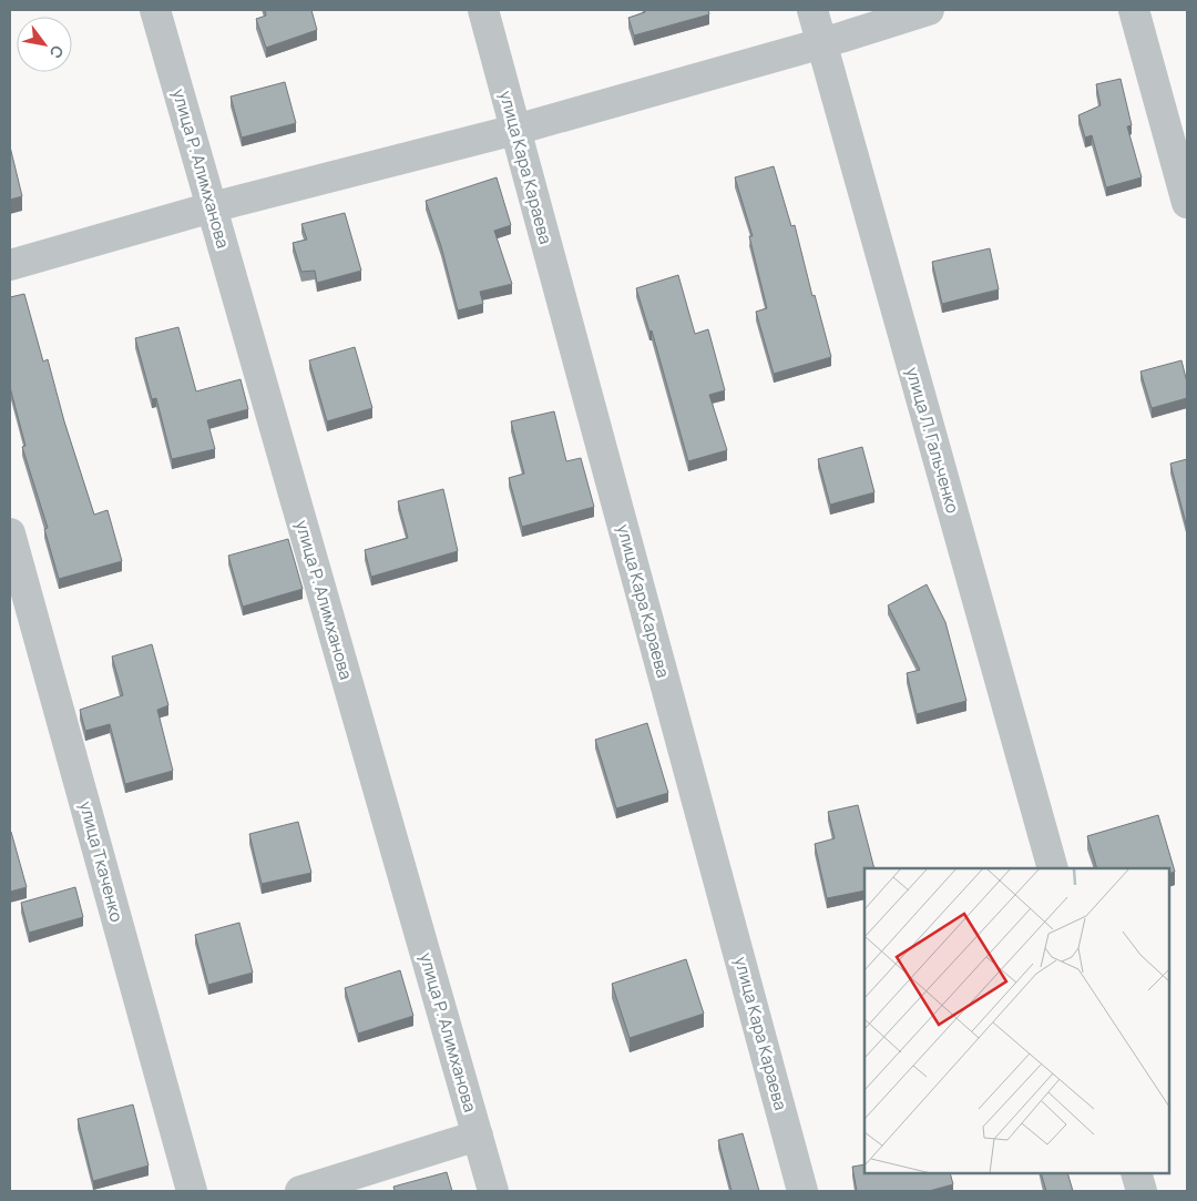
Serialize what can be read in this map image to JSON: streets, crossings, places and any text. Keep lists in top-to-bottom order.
{
  "streets": {
    "street": [
      "улица Кара Караева",
      "улица Р. Алимханова",
      "улица Л. Гальченко",
      "улица Ткаченко"
    ]
  },
  "north": "bottom right"
}
